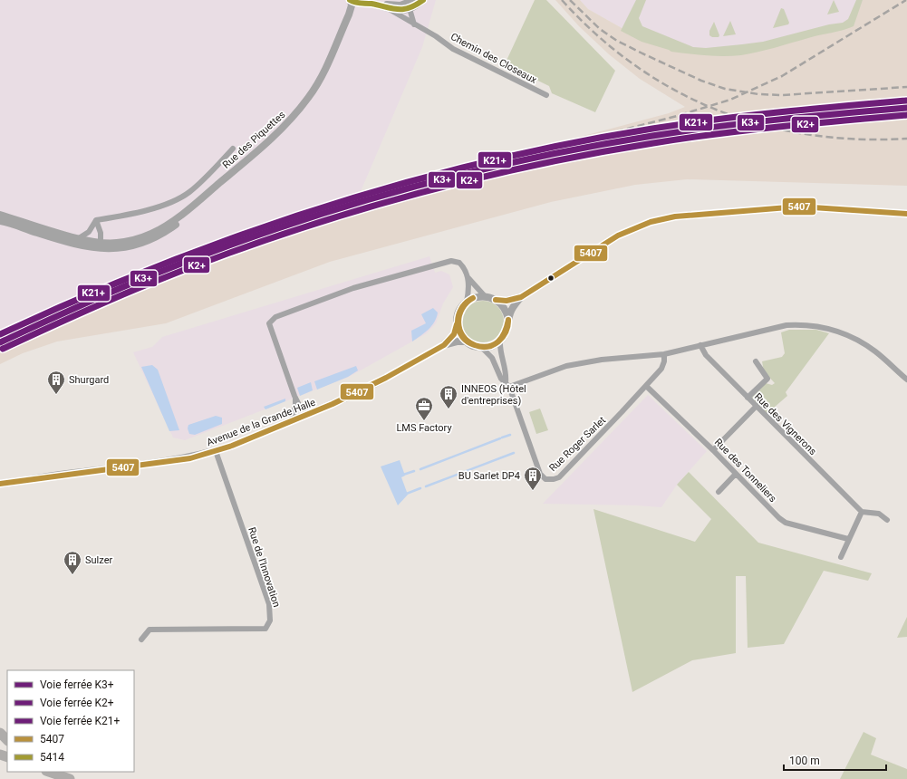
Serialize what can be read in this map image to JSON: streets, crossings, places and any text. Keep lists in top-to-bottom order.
{
  "streets": {
    "street": [
      "Chemin des Closeaux",
      "Rue des Piquettes",
      "Avenue de la Grande Halle",
      "Rue des Vignerons",
      "Rue Roger Sarlet",
      "Rue des Tonneliers",
      "Rue de l'Innovation"
    ]
  },
  "crossings": [
    ["Avenue de la Grande Halle", "Rue de l'Innovation"],
    ["Rue Roger Sarlet", "Rue des Tonneliers"]
  ],
  "places": {
    "building": [
      "Shurgard",
      "INNEOS (Hôtel d'entreprises)",
      "BU Sarlet DP4",
      "Sulzer"
    ],
    "office": ["LMS Factory"]
  },
  "lines": [
    "transit line 5414",
    "rail line K21+",
    "rail line K3+",
    "rail line K2+",
    "transit line 5407"
  ],
  "legend": [
    "Voie ferrée K3+",
    "Voie ferrée K2+",
    "Voie ferrée K21+",
    "5407",
    "5414"
  ],
  "scale_bar": "100 m"
}
